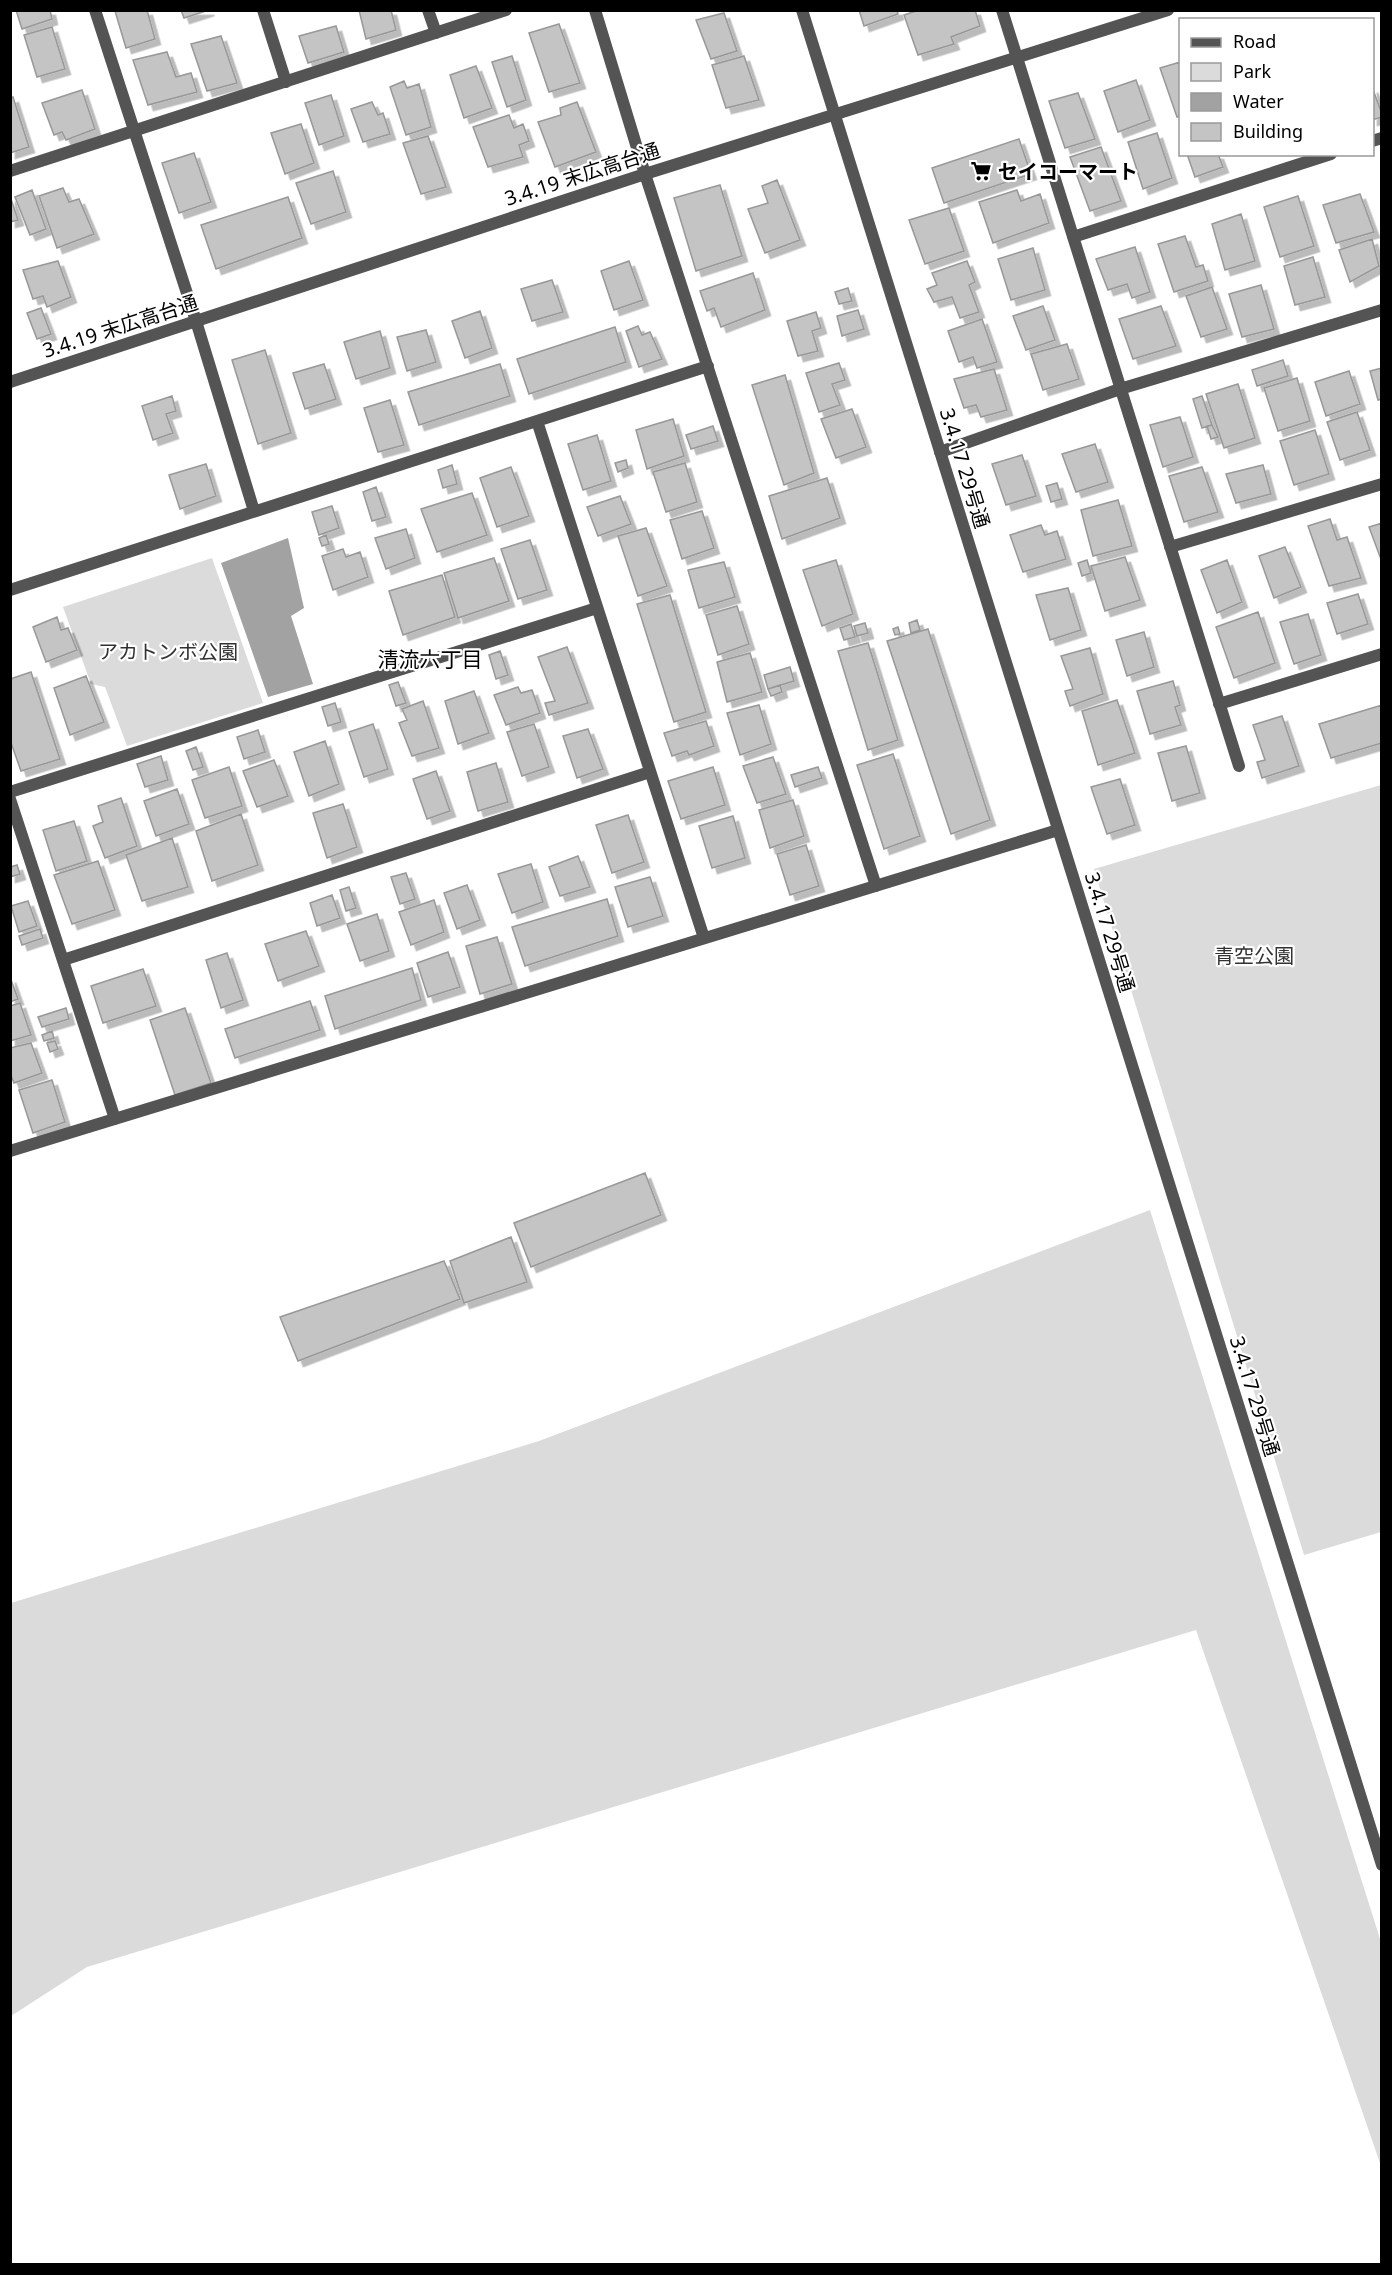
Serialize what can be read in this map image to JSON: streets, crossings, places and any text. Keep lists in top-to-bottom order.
{
  "streets": {
    "street": ["3.4.19 末広高台通", "3.4.17 29号通"]
  },
  "crossings": [
    ["3.4.19 末広高台通", "3.4.17 29号通"]
  ],
  "districts": ["清流六丁目"],
  "parks": ["アカトンボ公園", "青空公園"],
  "places": {
    "supermarket": ["セイコーマート"]
  },
  "legend": [
    "Road",
    "Park",
    "Water",
    "Building"
  ]
}
